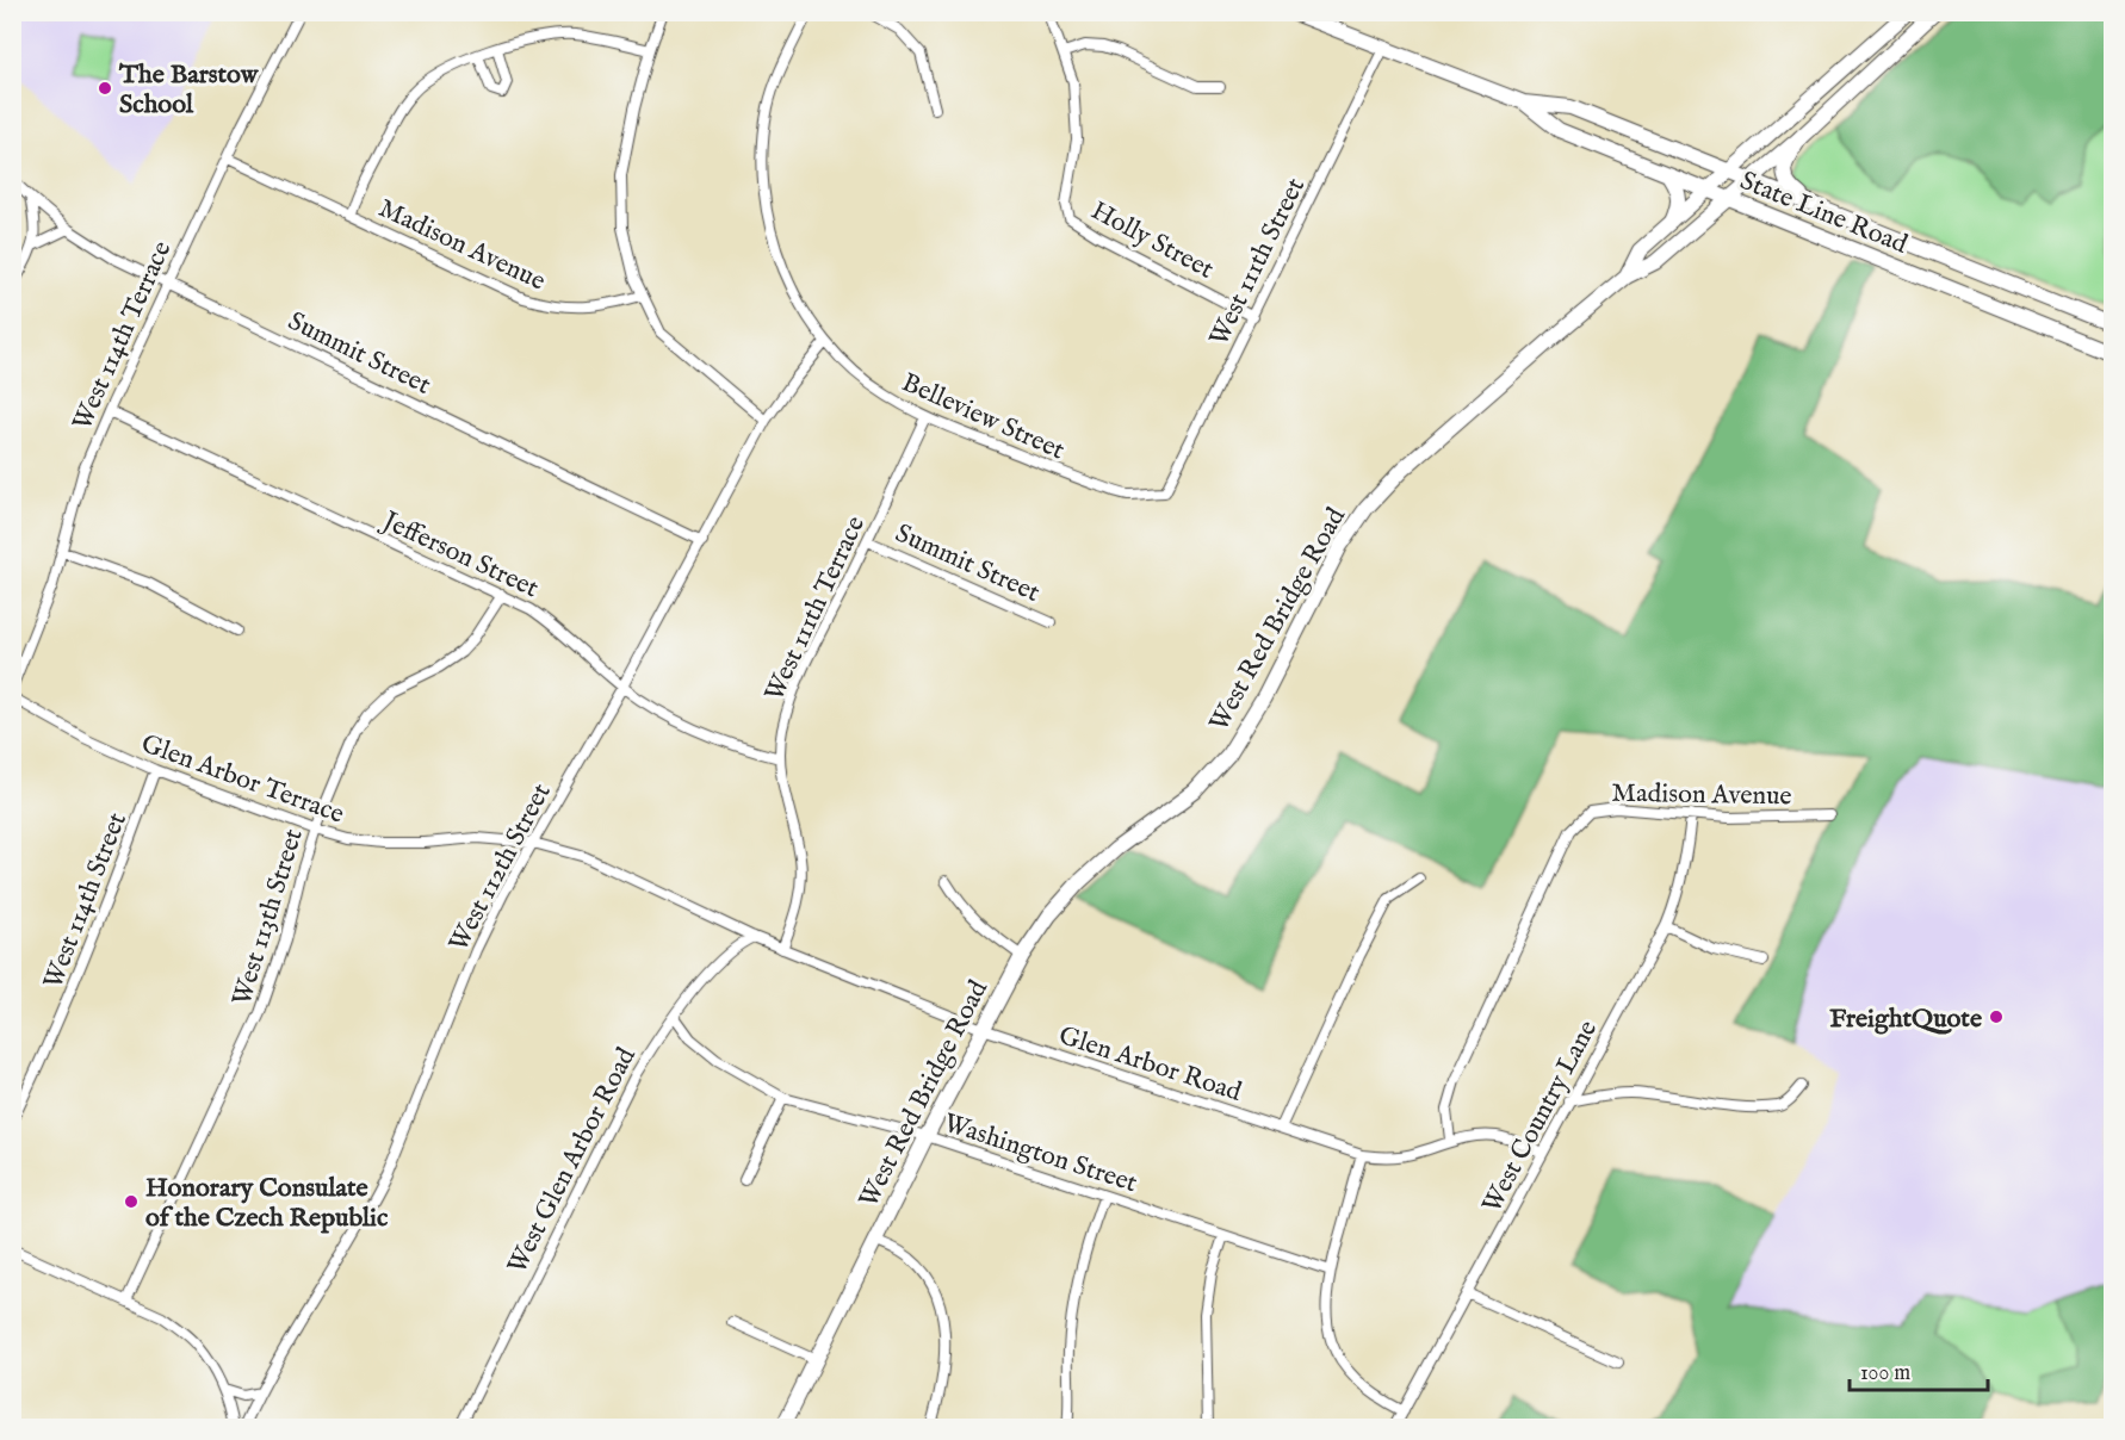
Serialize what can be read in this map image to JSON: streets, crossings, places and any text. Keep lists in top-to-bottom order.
{
  "streets": {
    "main road": ["State Line Road", "West Red Bridge Road"],
    "street": [
      "Holly Street",
      "Madison Avenue",
      "West 111th Street",
      "West 114th Terrace",
      "Summit Street",
      "Belleview Street",
      "Jefferson Street",
      "West 111th Terrace",
      "Glen Arbor Terrace",
      "West 112th Street",
      "West 114th Street",
      "West 113th Street",
      "Glen Arbor Road",
      "West Country Lane",
      "Washington Street",
      "West Glen Arbor Road"
    ]
  },
  "crossings": [
    ["State Line Road", "West 111th Street"],
    ["State Line Road", "West Red Bridge Road"],
    ["Holly Street", "West 111th Street"],
    ["Madison Avenue", "West 114th Terrace"],
    ["Madison Avenue", "Glen Arbor Road"],
    ["Madison Avenue", "West Country Lane"],
    ["West 111th Street", "Belleview Street"],
    ["West 114th Terrace", "Summit Street"],
    ["West 114th Terrace", "Jefferson Street"],
    ["Summit Street", "West 111th Terrace"],
    ["Summit Street", "West 112th Street"],
    ["Belleview Street", "West 111th Terrace"],
    ["Belleview Street", "West 112th Street"],
    ["Jefferson Street", "West 111th Terrace"],
    ["Jefferson Street", "West 112th Street"],
    ["Jefferson Street", "West 113th Street"],
    ["West 111th Terrace", "Glen Arbor Road"],
    ["West Red Bridge Road", "Glen Arbor Road"],
    ["West Red Bridge Road", "Washington Street"],
    ["Glen Arbor Terrace", "West 112th Street"],
    ["Glen Arbor Terrace", "West 114th Street"],
    ["Glen Arbor Terrace", "West 113th Street"],
    ["Glen Arbor Terrace", "Glen Arbor Road"],
    ["Glen Arbor Terrace", "West Glen Arbor Road"],
    ["Glen Arbor Road", "West Country Lane"],
    ["Glen Arbor Road", "West Glen Arbor Road"],
    ["Washington Street", "West Glen Arbor Road"]
  ],
  "places": ["The Barstow School", "FreightQuote", "Honorary Consulate of the Czech Republic"],
  "scale_bar": "100 m"
}
